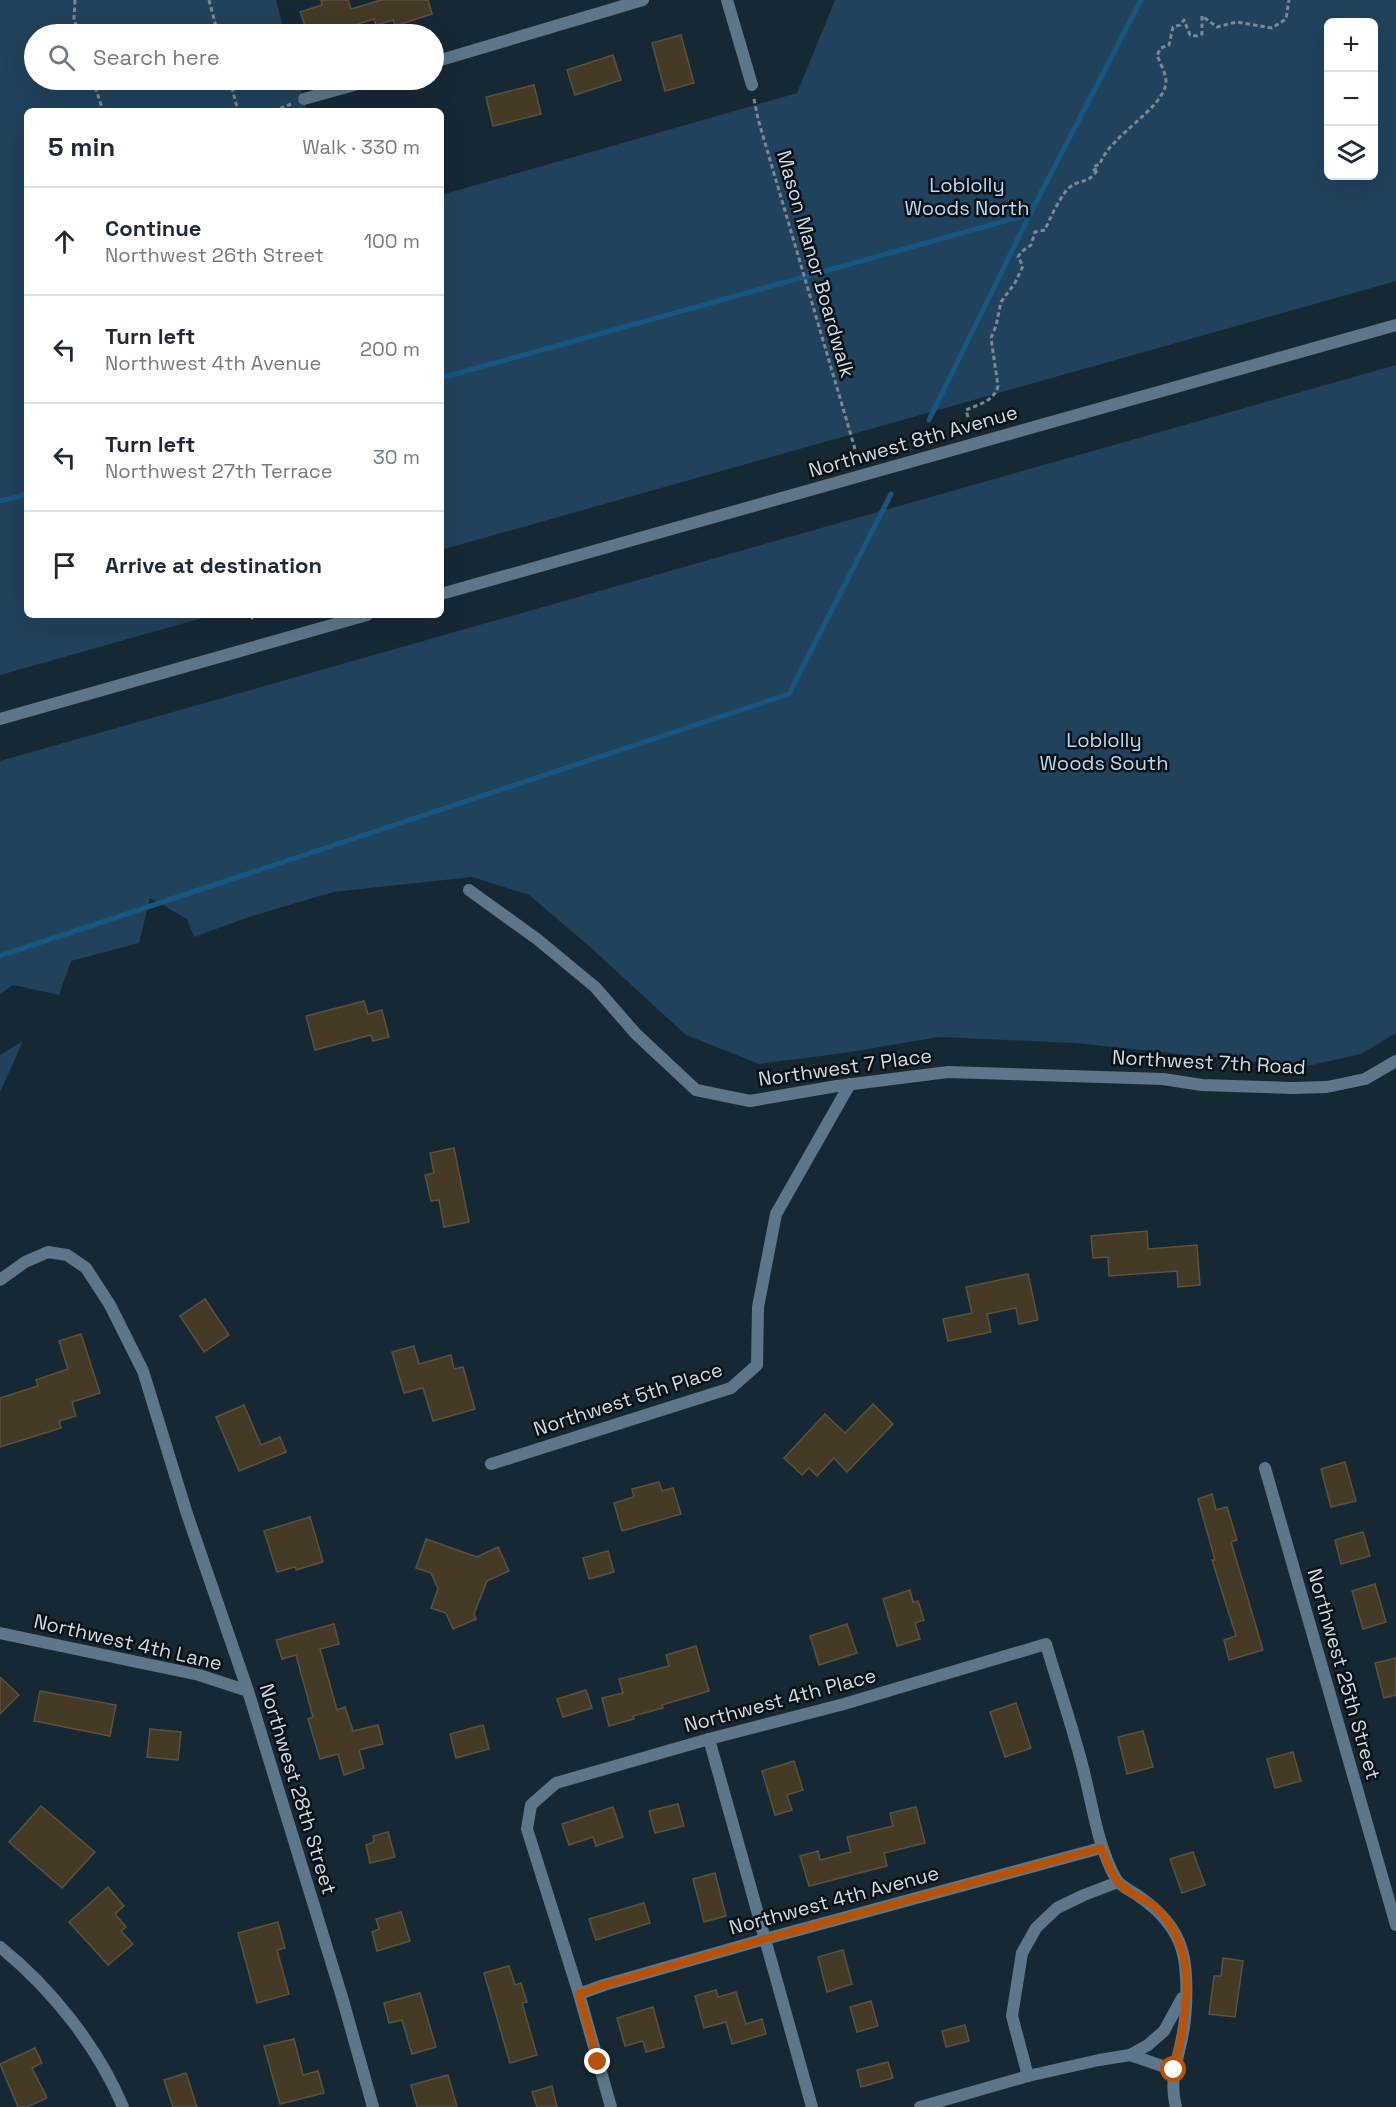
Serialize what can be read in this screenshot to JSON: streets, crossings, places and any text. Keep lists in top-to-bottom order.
{
  "streets": {
    "street": [
      "Northwest 8th Avenue",
      "Northwest 7th Road",
      "Northwest 7 Place",
      "Northwest 5th Place",
      "Northwest 4th Lane",
      "Northwest 25th Street",
      "Northwest 4th Place",
      "Northwest 28th Street",
      "Northwest 4th Avenue"
    ],
    "path": ["Mason Manor Boardwalk"]
  },
  "crossings": [
    ["Northwest 7th Road", "Northwest 7 Place"],
    ["Northwest 7 Place", "Northwest 5th Place"],
    ["Northwest 4th Lane", "Northwest 28th Street"],
    ["Northwest 4th Place", "Northwest 4th Avenue"]
  ],
  "parks": ["Loblolly Woods North", "Loblolly Woods South"],
  "page": {
    "map_buttons": ["+", "−"],
    "search": "Search here",
    "heading": ["5 min", "Walk · 330 m"],
    "list": [
      ["Continue", "Northwest 26th Street", "100 m"],
      ["Turn left", "Northwest 4th Avenue", "200 m"],
      ["Turn left", "Northwest 27th Terrace", "30 m"],
      "Arrive at destination"
    ]
  }
}
